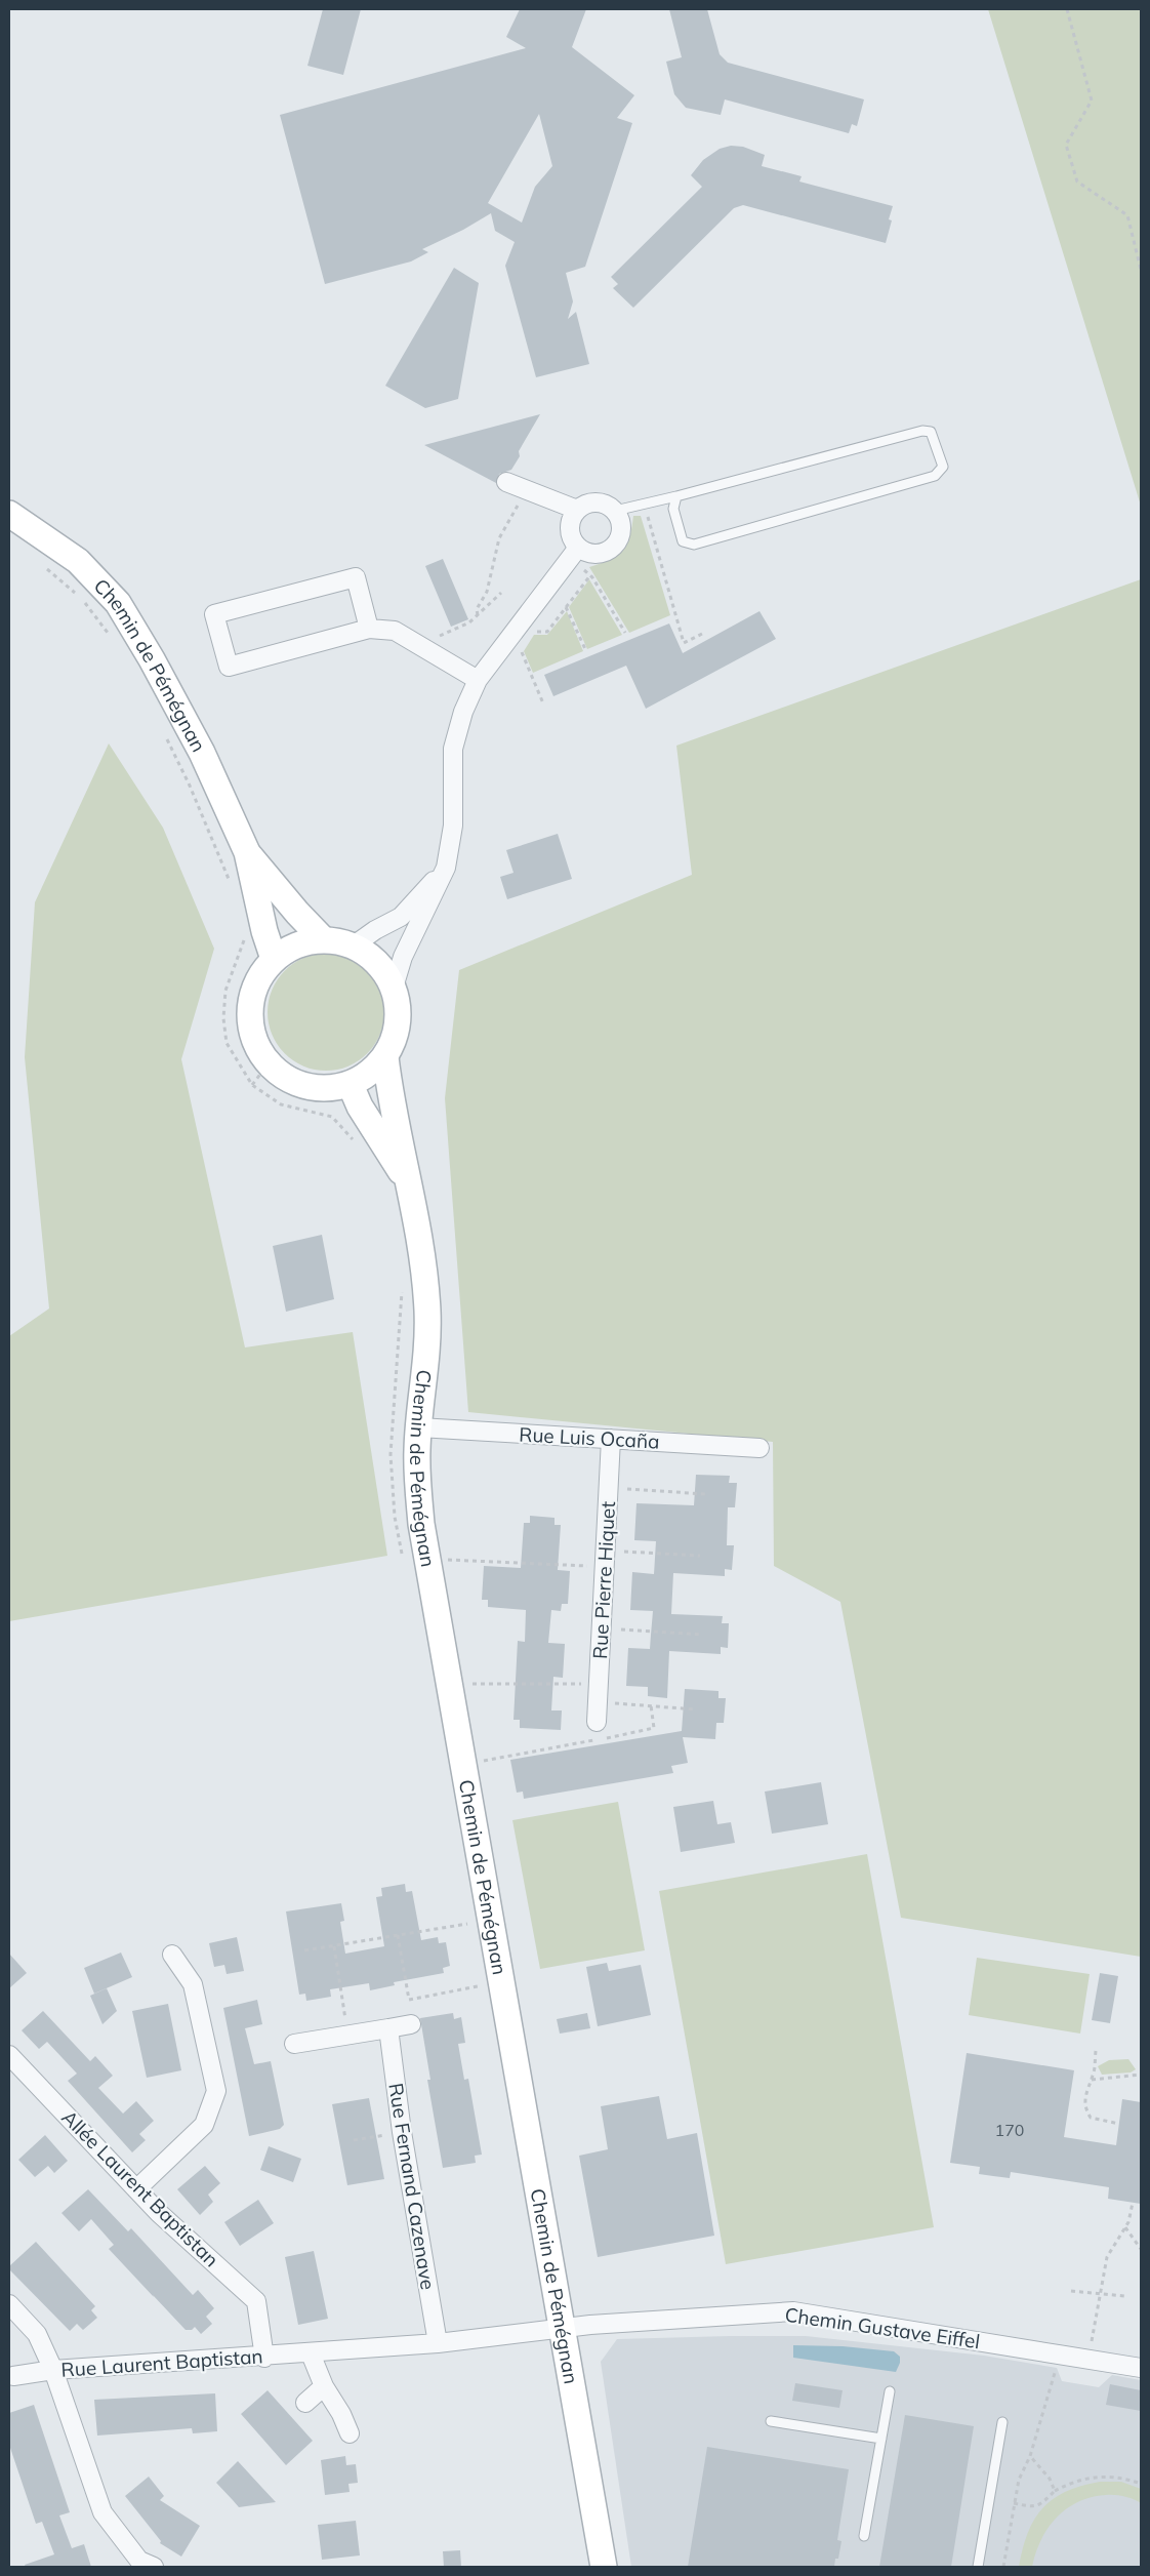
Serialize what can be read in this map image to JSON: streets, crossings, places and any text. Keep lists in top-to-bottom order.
{
  "streets": {
    "street": [
      "Chemin de Pémégnan",
      "Rue Luis Ocaña",
      "Rue Pierre Hiquet",
      "Rue Fernand Cazenave",
      "Allée Laurent Baptistan",
      "Chemin Gustave Eiffel",
      "Rue Laurent Baptistan"
    ]
  },
  "crossings": [
    ["Chemin de Pémégnan", "Rue Luis Ocaña"],
    ["Chemin de Pémégnan", "Chemin Gustave Eiffel"],
    ["Chemin de Pémégnan", "Rue Laurent Baptistan"],
    ["Rue Luis Ocaña", "Rue Pierre Hiquet"],
    ["Rue Fernand Cazenave", "Rue Laurent Baptistan"],
    ["Allée Laurent Baptistan", "Rue Laurent Baptistan"],
    ["Chemin Gustave Eiffel", "Rue Laurent Baptistan"]
  ],
  "house_numbers": ["170"]
}
